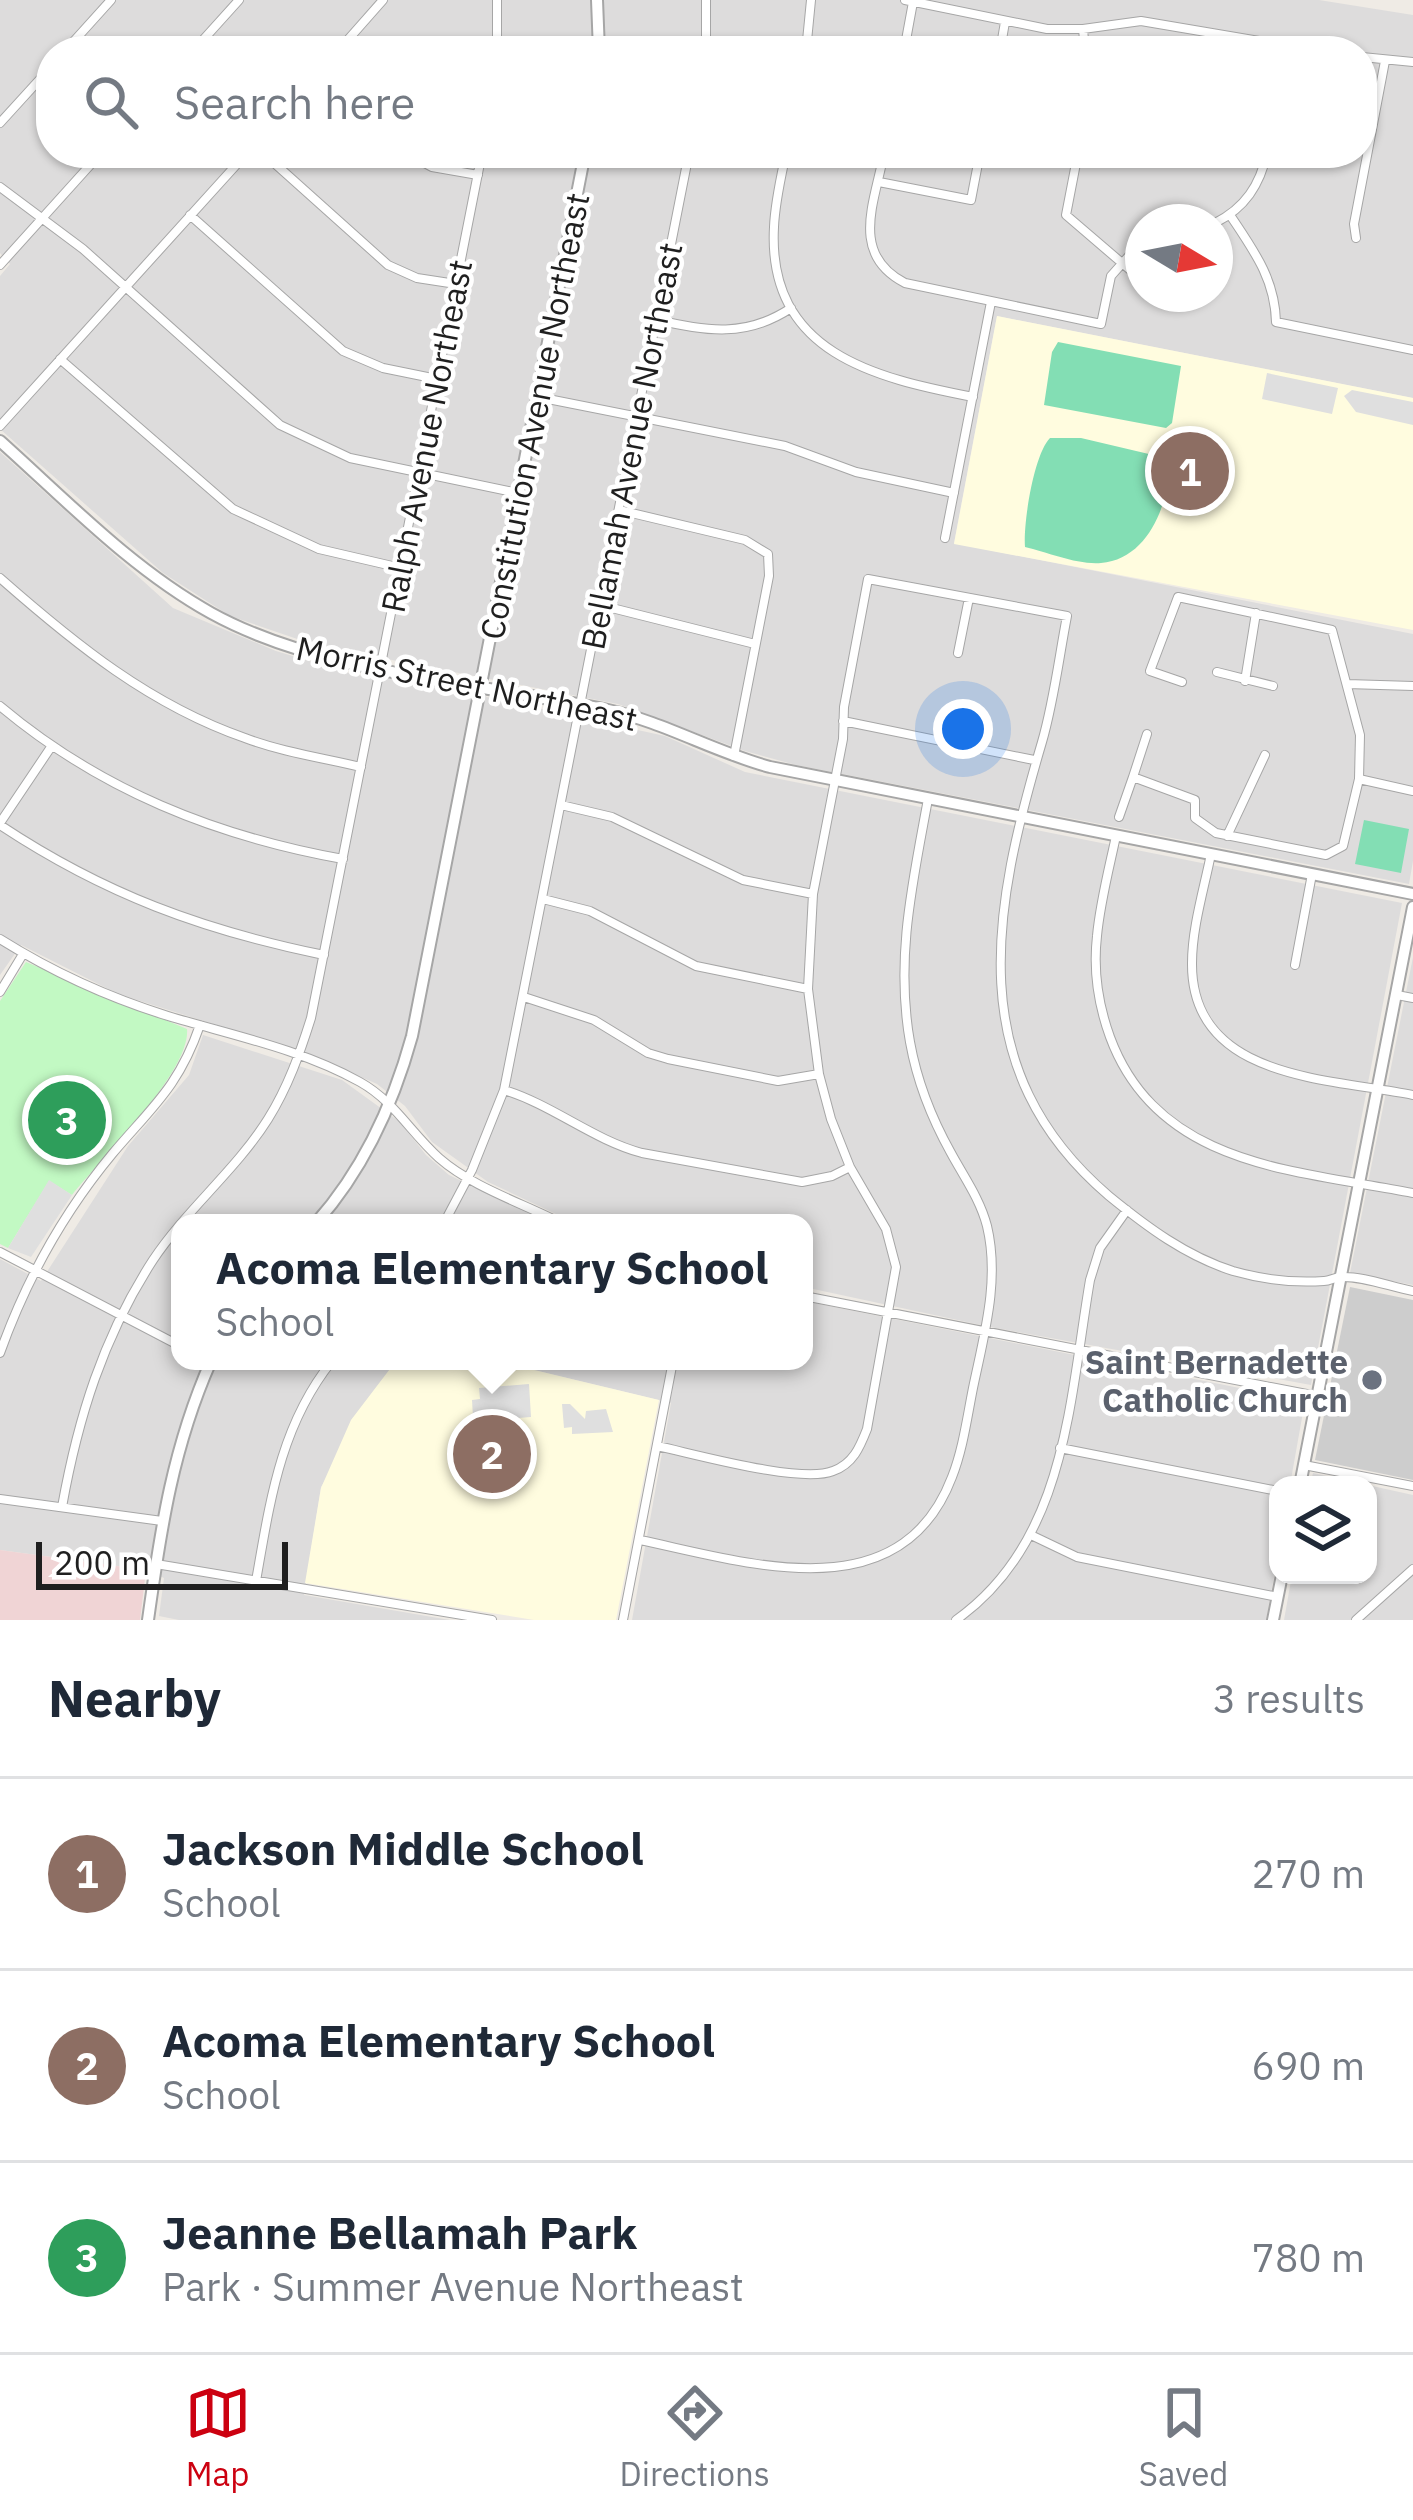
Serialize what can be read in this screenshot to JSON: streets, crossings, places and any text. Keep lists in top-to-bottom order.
{
  "streets": {
    "street": [
      "Constitution Avenue Northeast",
      "Ralph Avenue Northeast",
      "Bellamah Avenue Northeast",
      "Morris Street Northeast"
    ]
  },
  "crossings": [
    ["Constitution Avenue Northeast", "Morris Street Northeast"],
    ["Ralph Avenue Northeast", "Morris Street Northeast"],
    ["Bellamah Avenue Northeast", "Morris Street Northeast"]
  ],
  "places": ["Saint Bernadette Catholic Church"],
  "scale_bar": "200 m",
  "north": "right",
  "page": {
    "search": "Search here",
    "pins": ["1", "3", "2"],
    "popup": ["Acoma Elementary School", "School"],
    "scale": "200 m",
    "heading": ["Nearby", "3 results"],
    "list": [
      {
        "mark": "1",
        "name": "Jackson Middle School",
        "note": "School",
        "value": "270 m"
      },
      {
        "mark": "2",
        "name": "Acoma Elementary School",
        "note": "School",
        "value": "690 m"
      },
      {
        "mark": "3",
        "name": "Jeanne Bellamah Park",
        "note": "Park · Summer Avenue Northeast",
        "value": "780 m"
      }
    ],
    "nav": ["Map", "Directions", "Saved"]
  }
}
